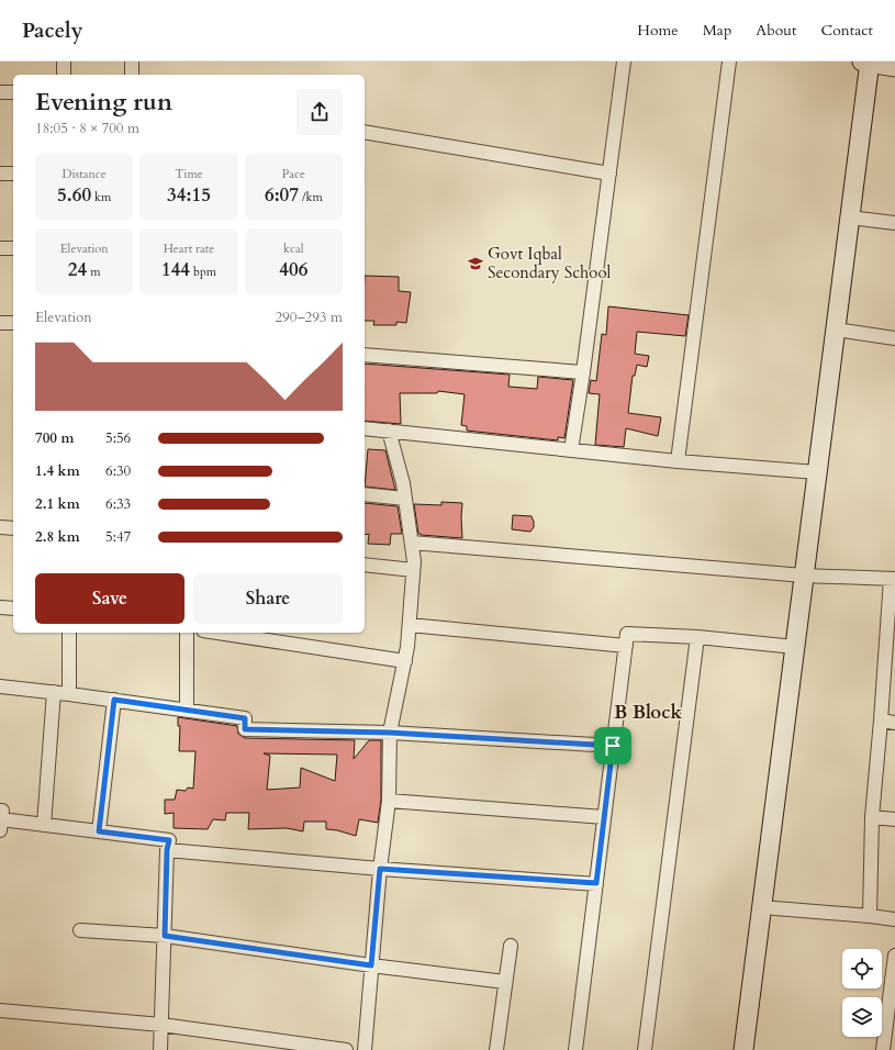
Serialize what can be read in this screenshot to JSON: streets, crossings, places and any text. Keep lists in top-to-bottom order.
{
  "districts": ["B Block"],
  "places": {
    "school or university": ["Govt Iqbal Secondary School"]
  },
  "page": {
    "header": "Pacely",
    "nav": [
      "Home",
      "Map",
      "About",
      "Contact"
    ],
    "heading": ["Evening run", "18:05 · 8 × 700 m"],
    "stats": [
      ["Distance", "5.60 km"],
      ["Time", "34:15"],
      ["Pace", "6:07 /km"],
      ["Elevation", "24 m"],
      ["Heart rate", "144 bpm"],
      ["kcal", "406"]
    ],
    "chart": ["Elevation", "290–293 m"],
    "list": [
      {
        "name": "700 m",
        "note": "5:56"
      },
      {
        "name": "1.4 km",
        "note": "6:30"
      },
      {
        "name": "2.1 km",
        "note": "6:33"
      },
      {
        "name": "2.8 km",
        "note": "5:47"
      }
    ],
    "buttons": ["Save", "Share"]
  }
}
